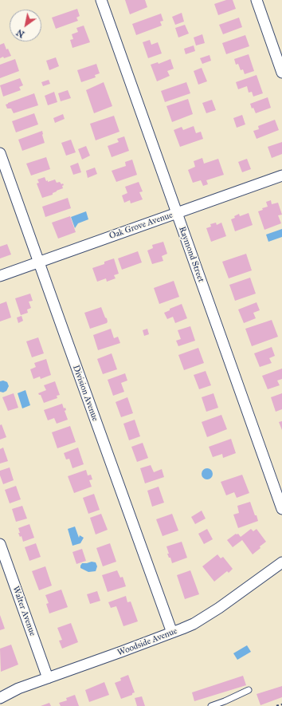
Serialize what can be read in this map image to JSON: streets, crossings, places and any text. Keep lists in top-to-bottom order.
{
  "streets": {
    "street": [
      "Oak Grove Avenue",
      "Raymond Street",
      "Division Avenue",
      "Walter Avenue",
      "Woodside Avenue"
    ]
  },
  "crossings": [
    ["Oak Grove Avenue", "Raymond Street"],
    ["Oak Grove Avenue", "Division Avenue"],
    ["Division Avenue", "Woodside Avenue"],
    ["Walter Avenue", "Woodside Avenue"]
  ],
  "north": "bottom left"
}
